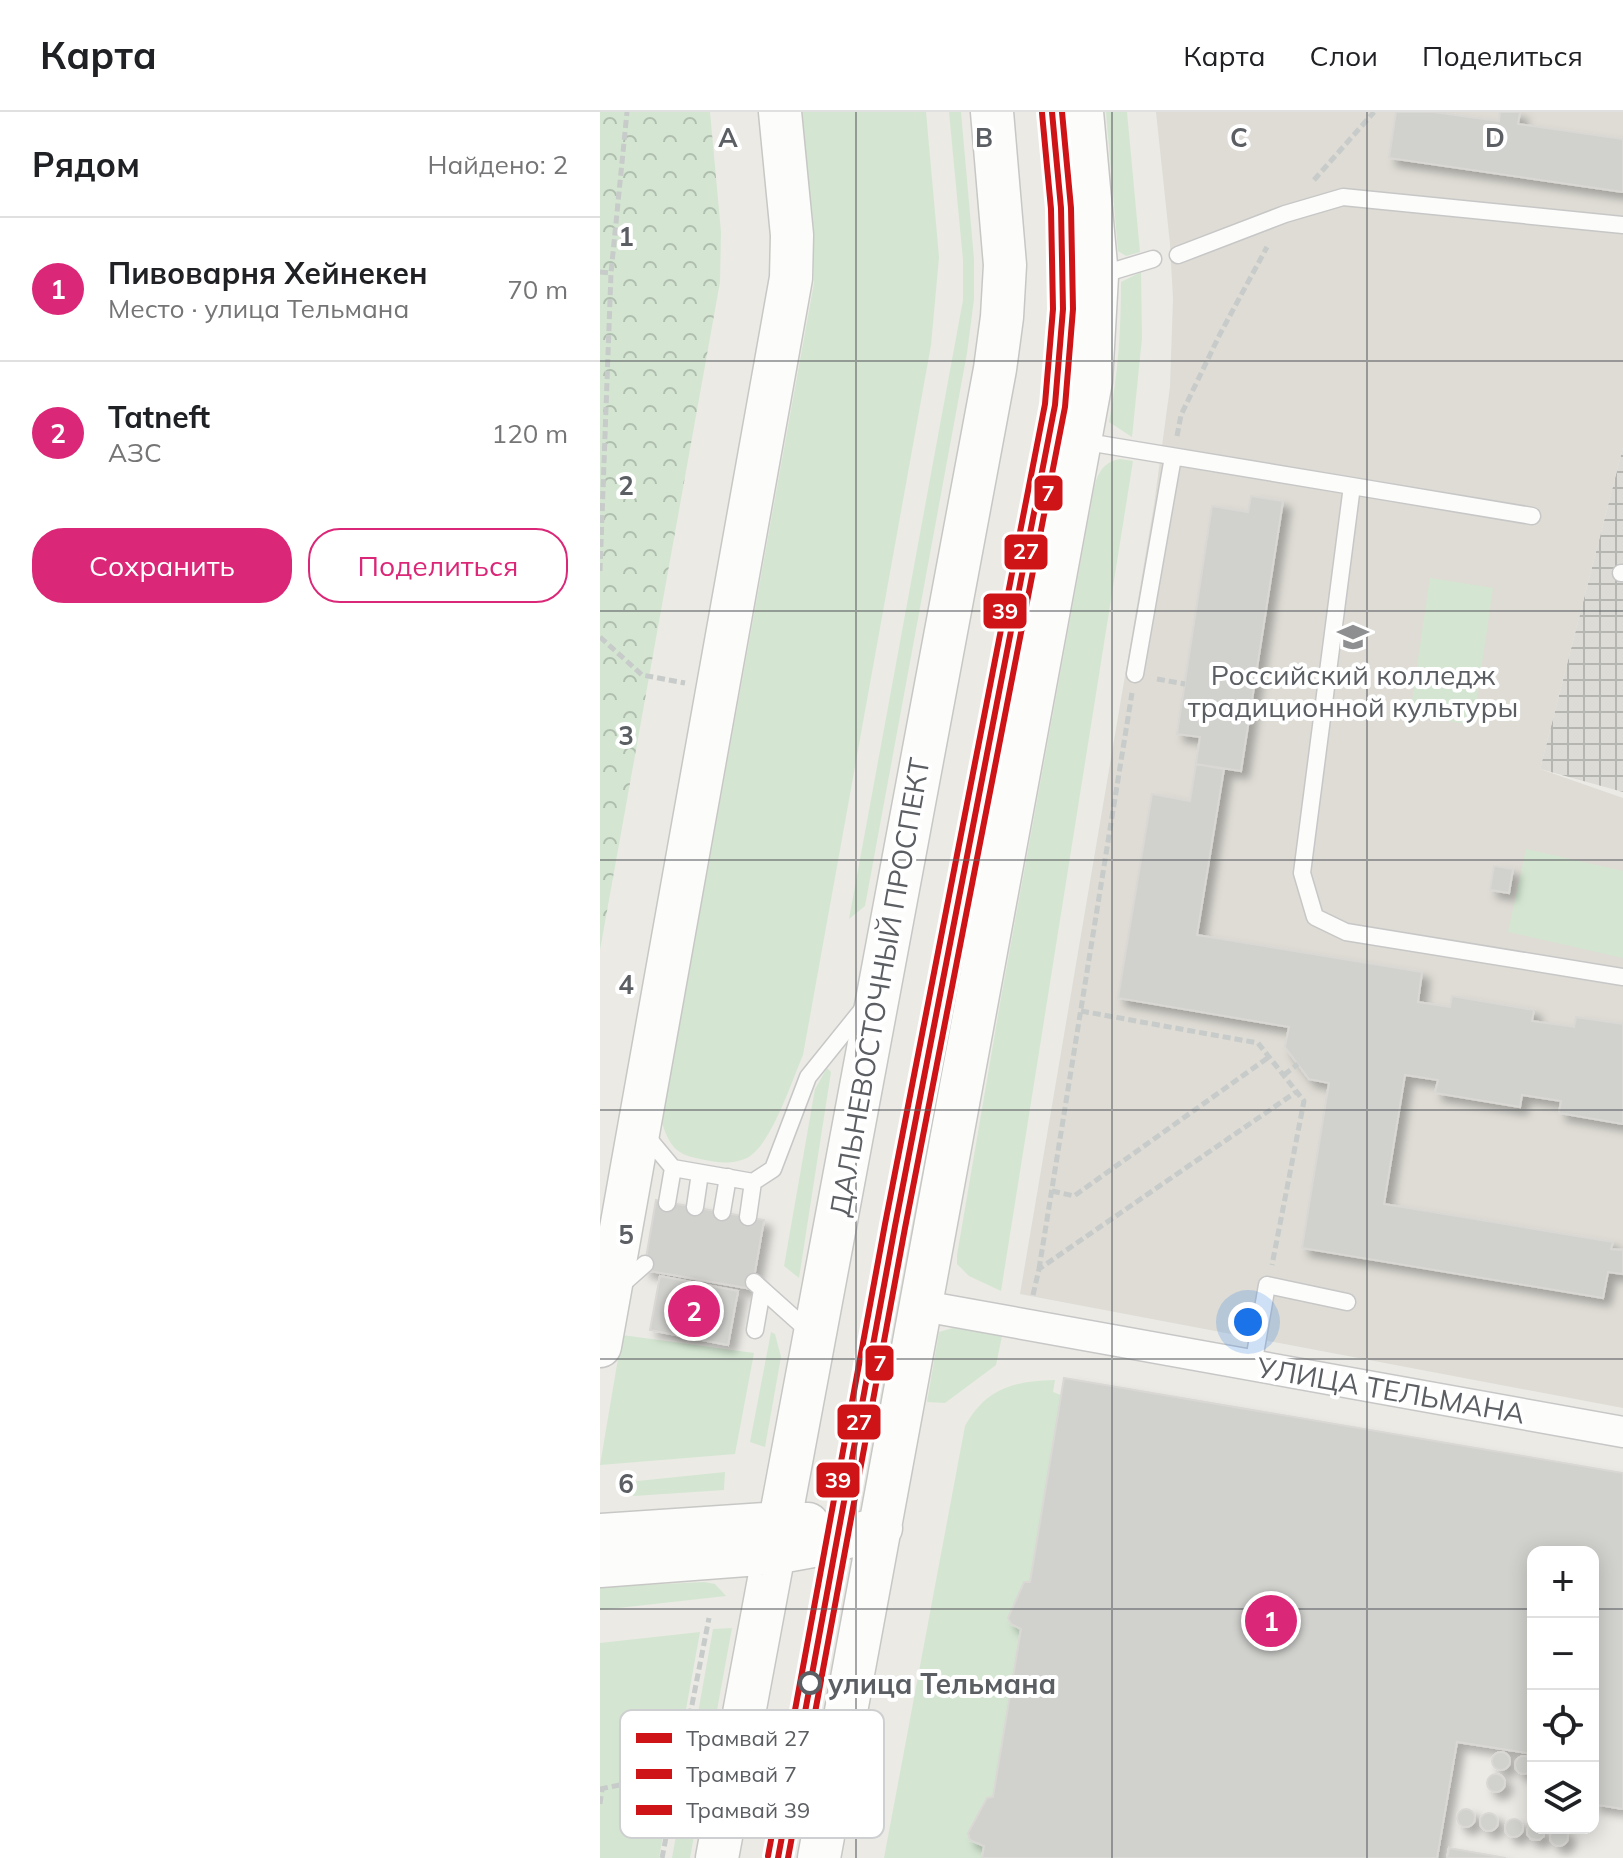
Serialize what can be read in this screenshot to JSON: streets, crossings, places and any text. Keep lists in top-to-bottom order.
{
  "streets": {
    "main road": ["ДАЛЬНЕВОСТОЧНЫЙ ПРОСПЕКТ"],
    "street": ["УЛИЦА ТЕЛЬМАНА"]
  },
  "places": {
    "school or university": ["Российский колледж традиционной культуры"],
    "other": ["улица Тельмана"]
  },
  "lines": ["tram line 27", "tram line 7", "tram line 39"],
  "legend": ["Трамвай 27", "Трамвай 7", "Трамвай 39"],
  "page": {
    "header": "Карта",
    "nav": ["Карта", "Слои", "Поделиться"],
    "heading": ["Рядом", "Найдено: 2"],
    "list": [
      {
        "mark": "1",
        "name": "Пивоварня Хейнекен",
        "note": "Место · улица Тельмана",
        "value": "70 m"
      },
      {
        "mark": "2",
        "name": "Tatneft",
        "note": "АЗС",
        "value": "120 m"
      }
    ],
    "buttons": ["Сохранить", "Поделиться"],
    "pins": ["2", "1"],
    "map_buttons": ["+", "−"]
  },
  "grid": {
    "columns": [
      "A",
      "B",
      "C",
      "D"
    ],
    "rows": [
      "1",
      "2",
      "3",
      "4",
      "5",
      "6"
    ]
  }
}
